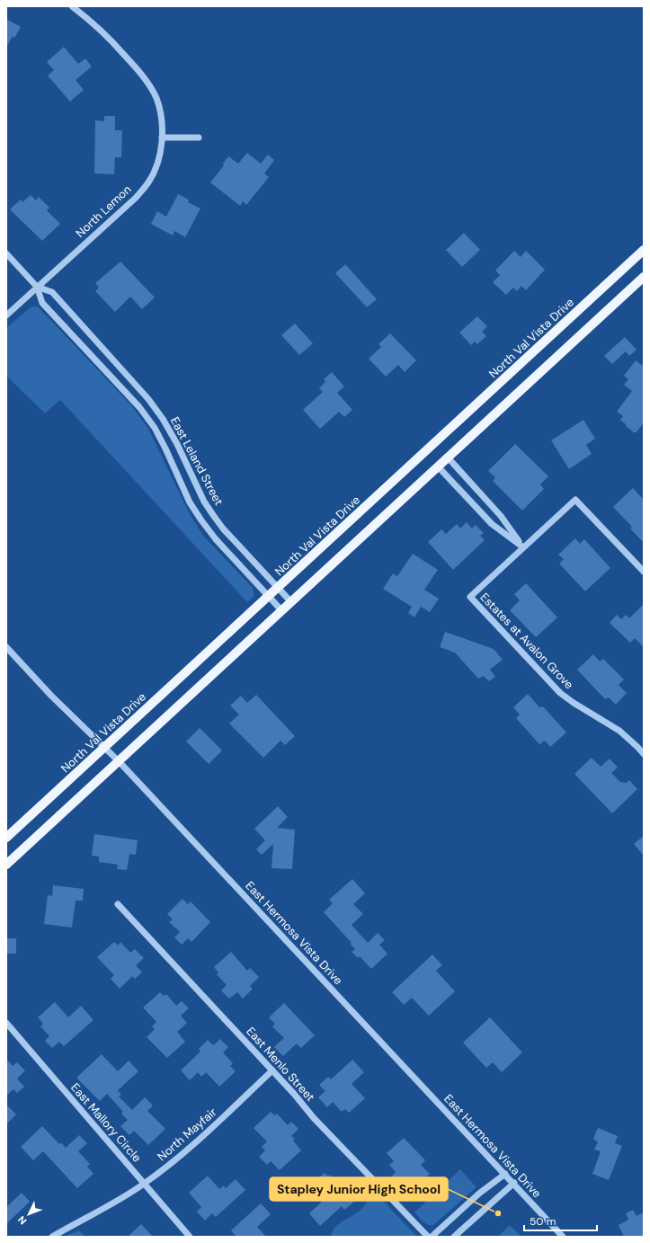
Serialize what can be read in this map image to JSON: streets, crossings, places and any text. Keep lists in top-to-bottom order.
{
  "streets": {
    "main road": ["North Val Vista Drive"],
    "street": [
      "North Lemon",
      "East Leland Street",
      "Estates at Avalon Grove",
      "East Hermosa Vista Drive",
      "East Menlo Street",
      "East Mallory Circle",
      "North Mayfair"
    ]
  },
  "crossings": [
    ["North Lemon", "East Leland Street"],
    ["North Val Vista Drive", "East Leland Street"],
    ["North Val Vista Drive", "East Hermosa Vista Drive"],
    ["East Menlo Street", "North Mayfair"],
    ["East Mallory Circle", "North Mayfair"]
  ],
  "places": ["Stapley Junior High School"],
  "scale_bar": "50 m",
  "north": "bottom left"
}
